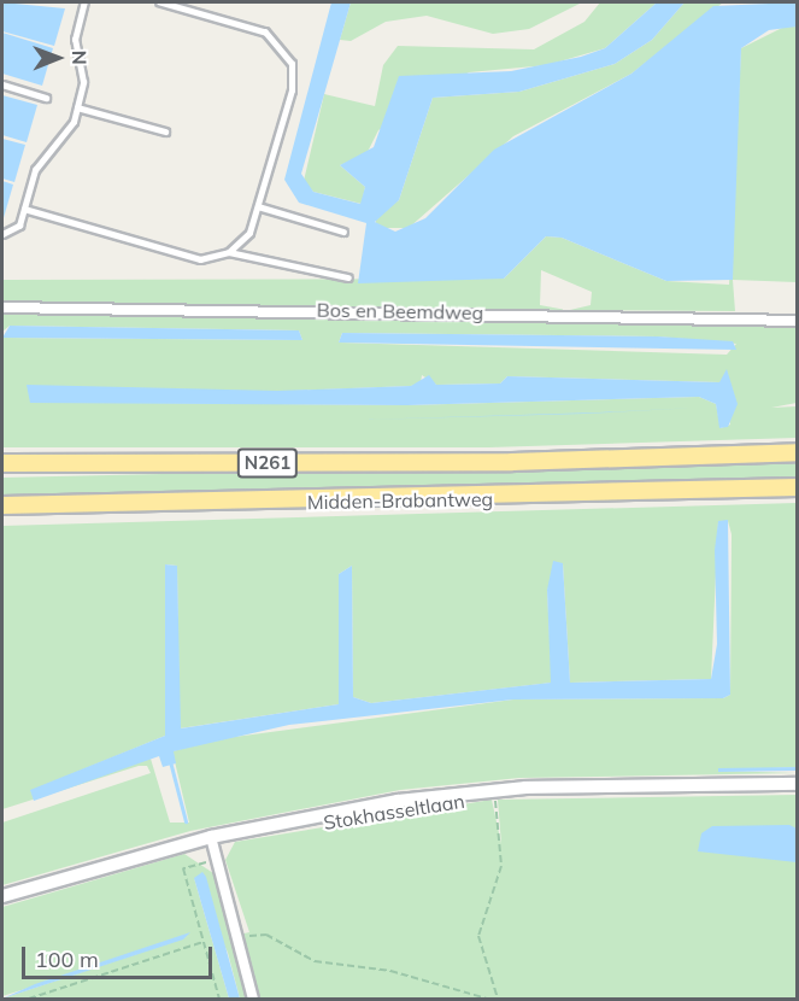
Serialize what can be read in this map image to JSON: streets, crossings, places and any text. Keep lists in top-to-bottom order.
{
  "streets": {
    "highway": ["N261", "Midden-Brabantweg"],
    "street": ["Bos en Beemdweg", "Stokhasseltlaan"]
  },
  "scale_bar": "100 m",
  "north": "right"
}
